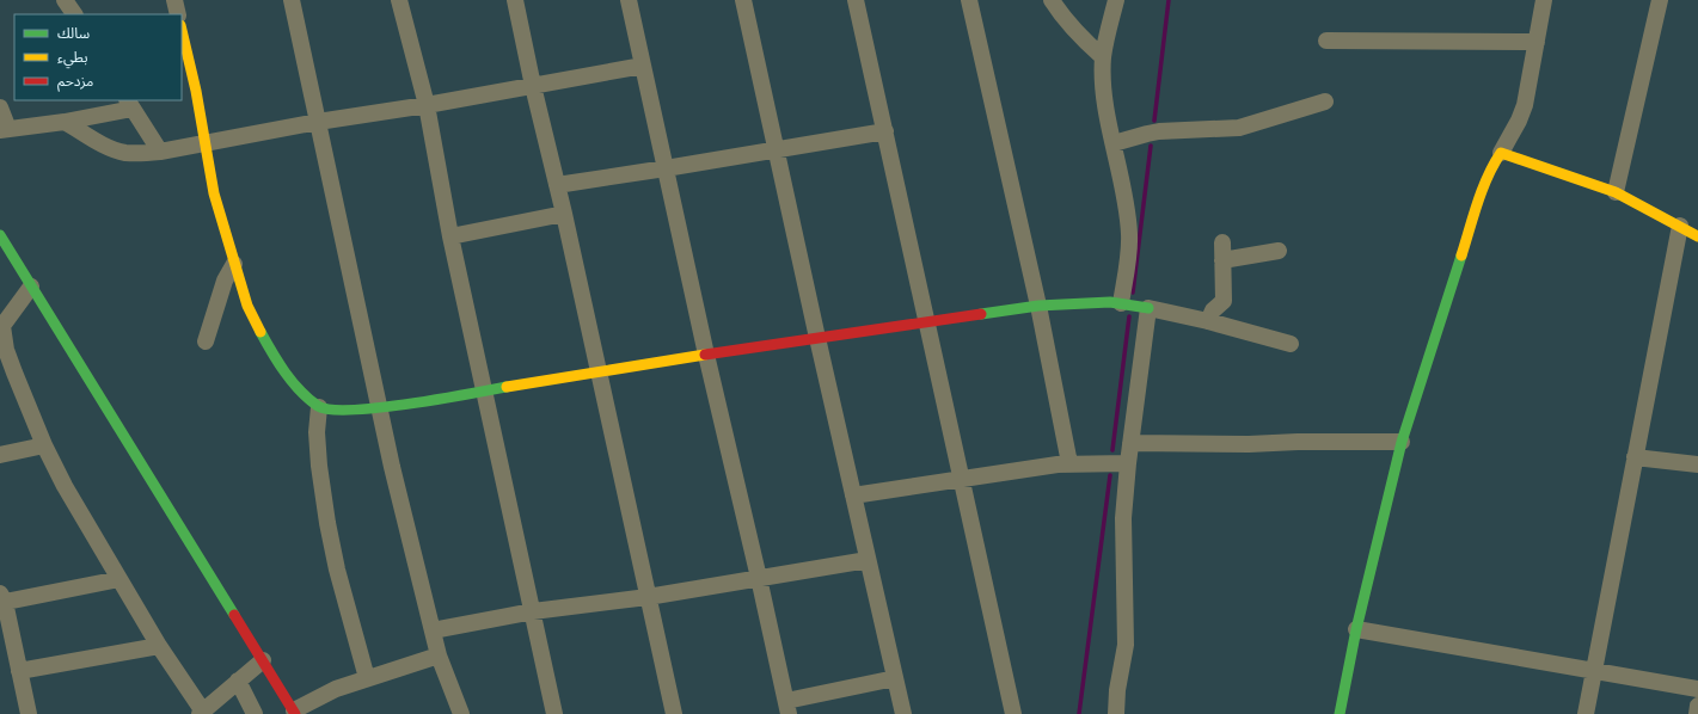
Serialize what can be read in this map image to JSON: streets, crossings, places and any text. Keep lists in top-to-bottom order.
{
  "legend": ["سالك", "بطيء", "مزدحم"]
}
